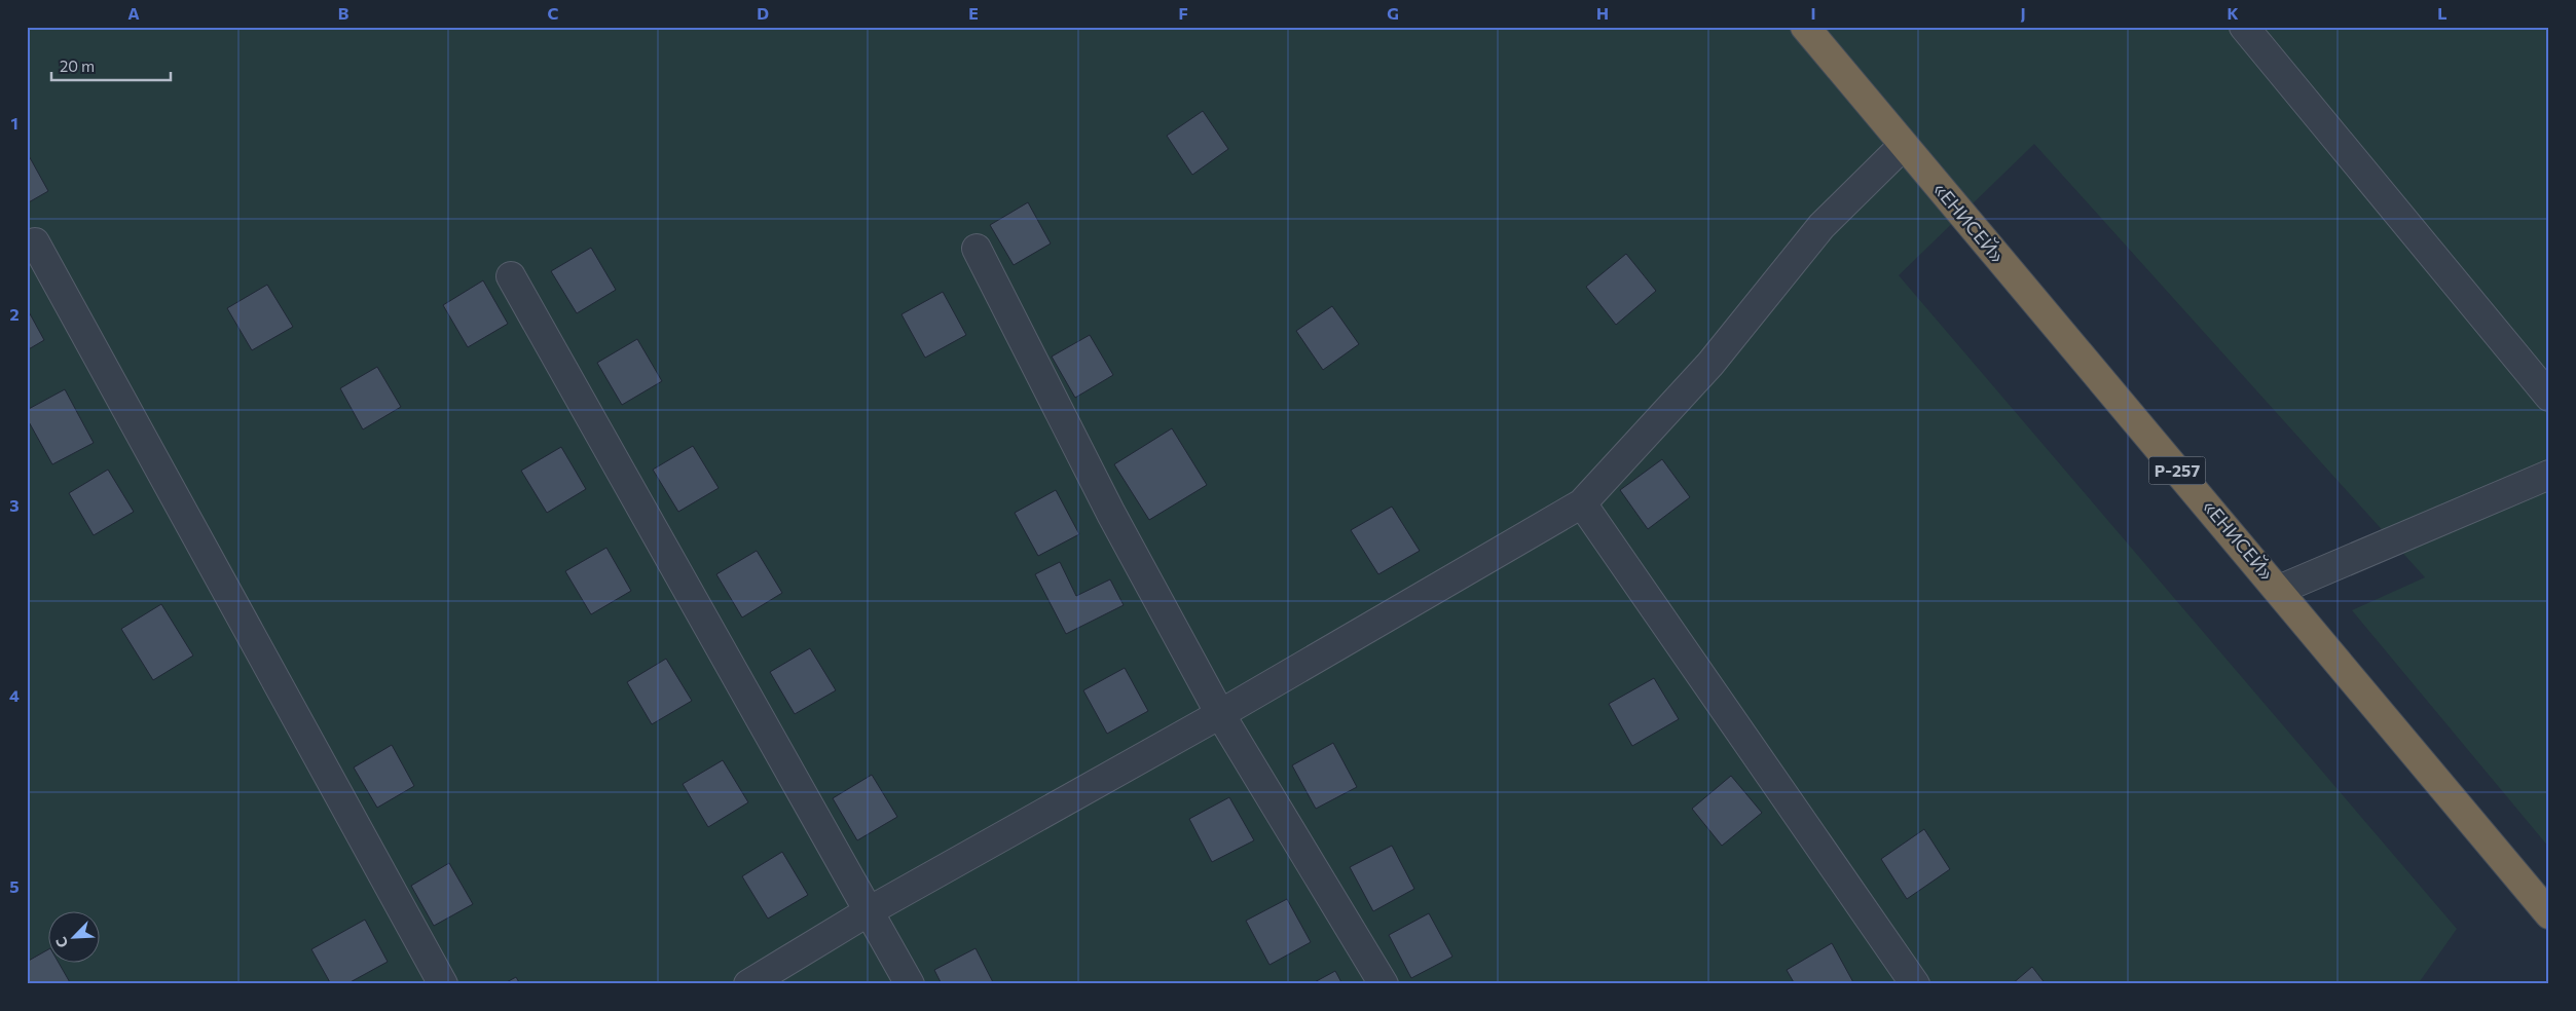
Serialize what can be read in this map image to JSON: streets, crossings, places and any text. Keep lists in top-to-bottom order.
{
  "streets": {
    "highway": ["«ЕНИСЕЙ»", "Р-257"]
  },
  "scale_bar": "20 m",
  "north": "bottom left",
  "grid": {
    "columns": [
      "A",
      "B",
      "C",
      "D",
      "E",
      "F",
      "G",
      "H",
      "I",
      "J",
      "K",
      "L"
    ],
    "rows": [
      "1",
      "2",
      "3",
      "4",
      "5"
    ]
  }
}
